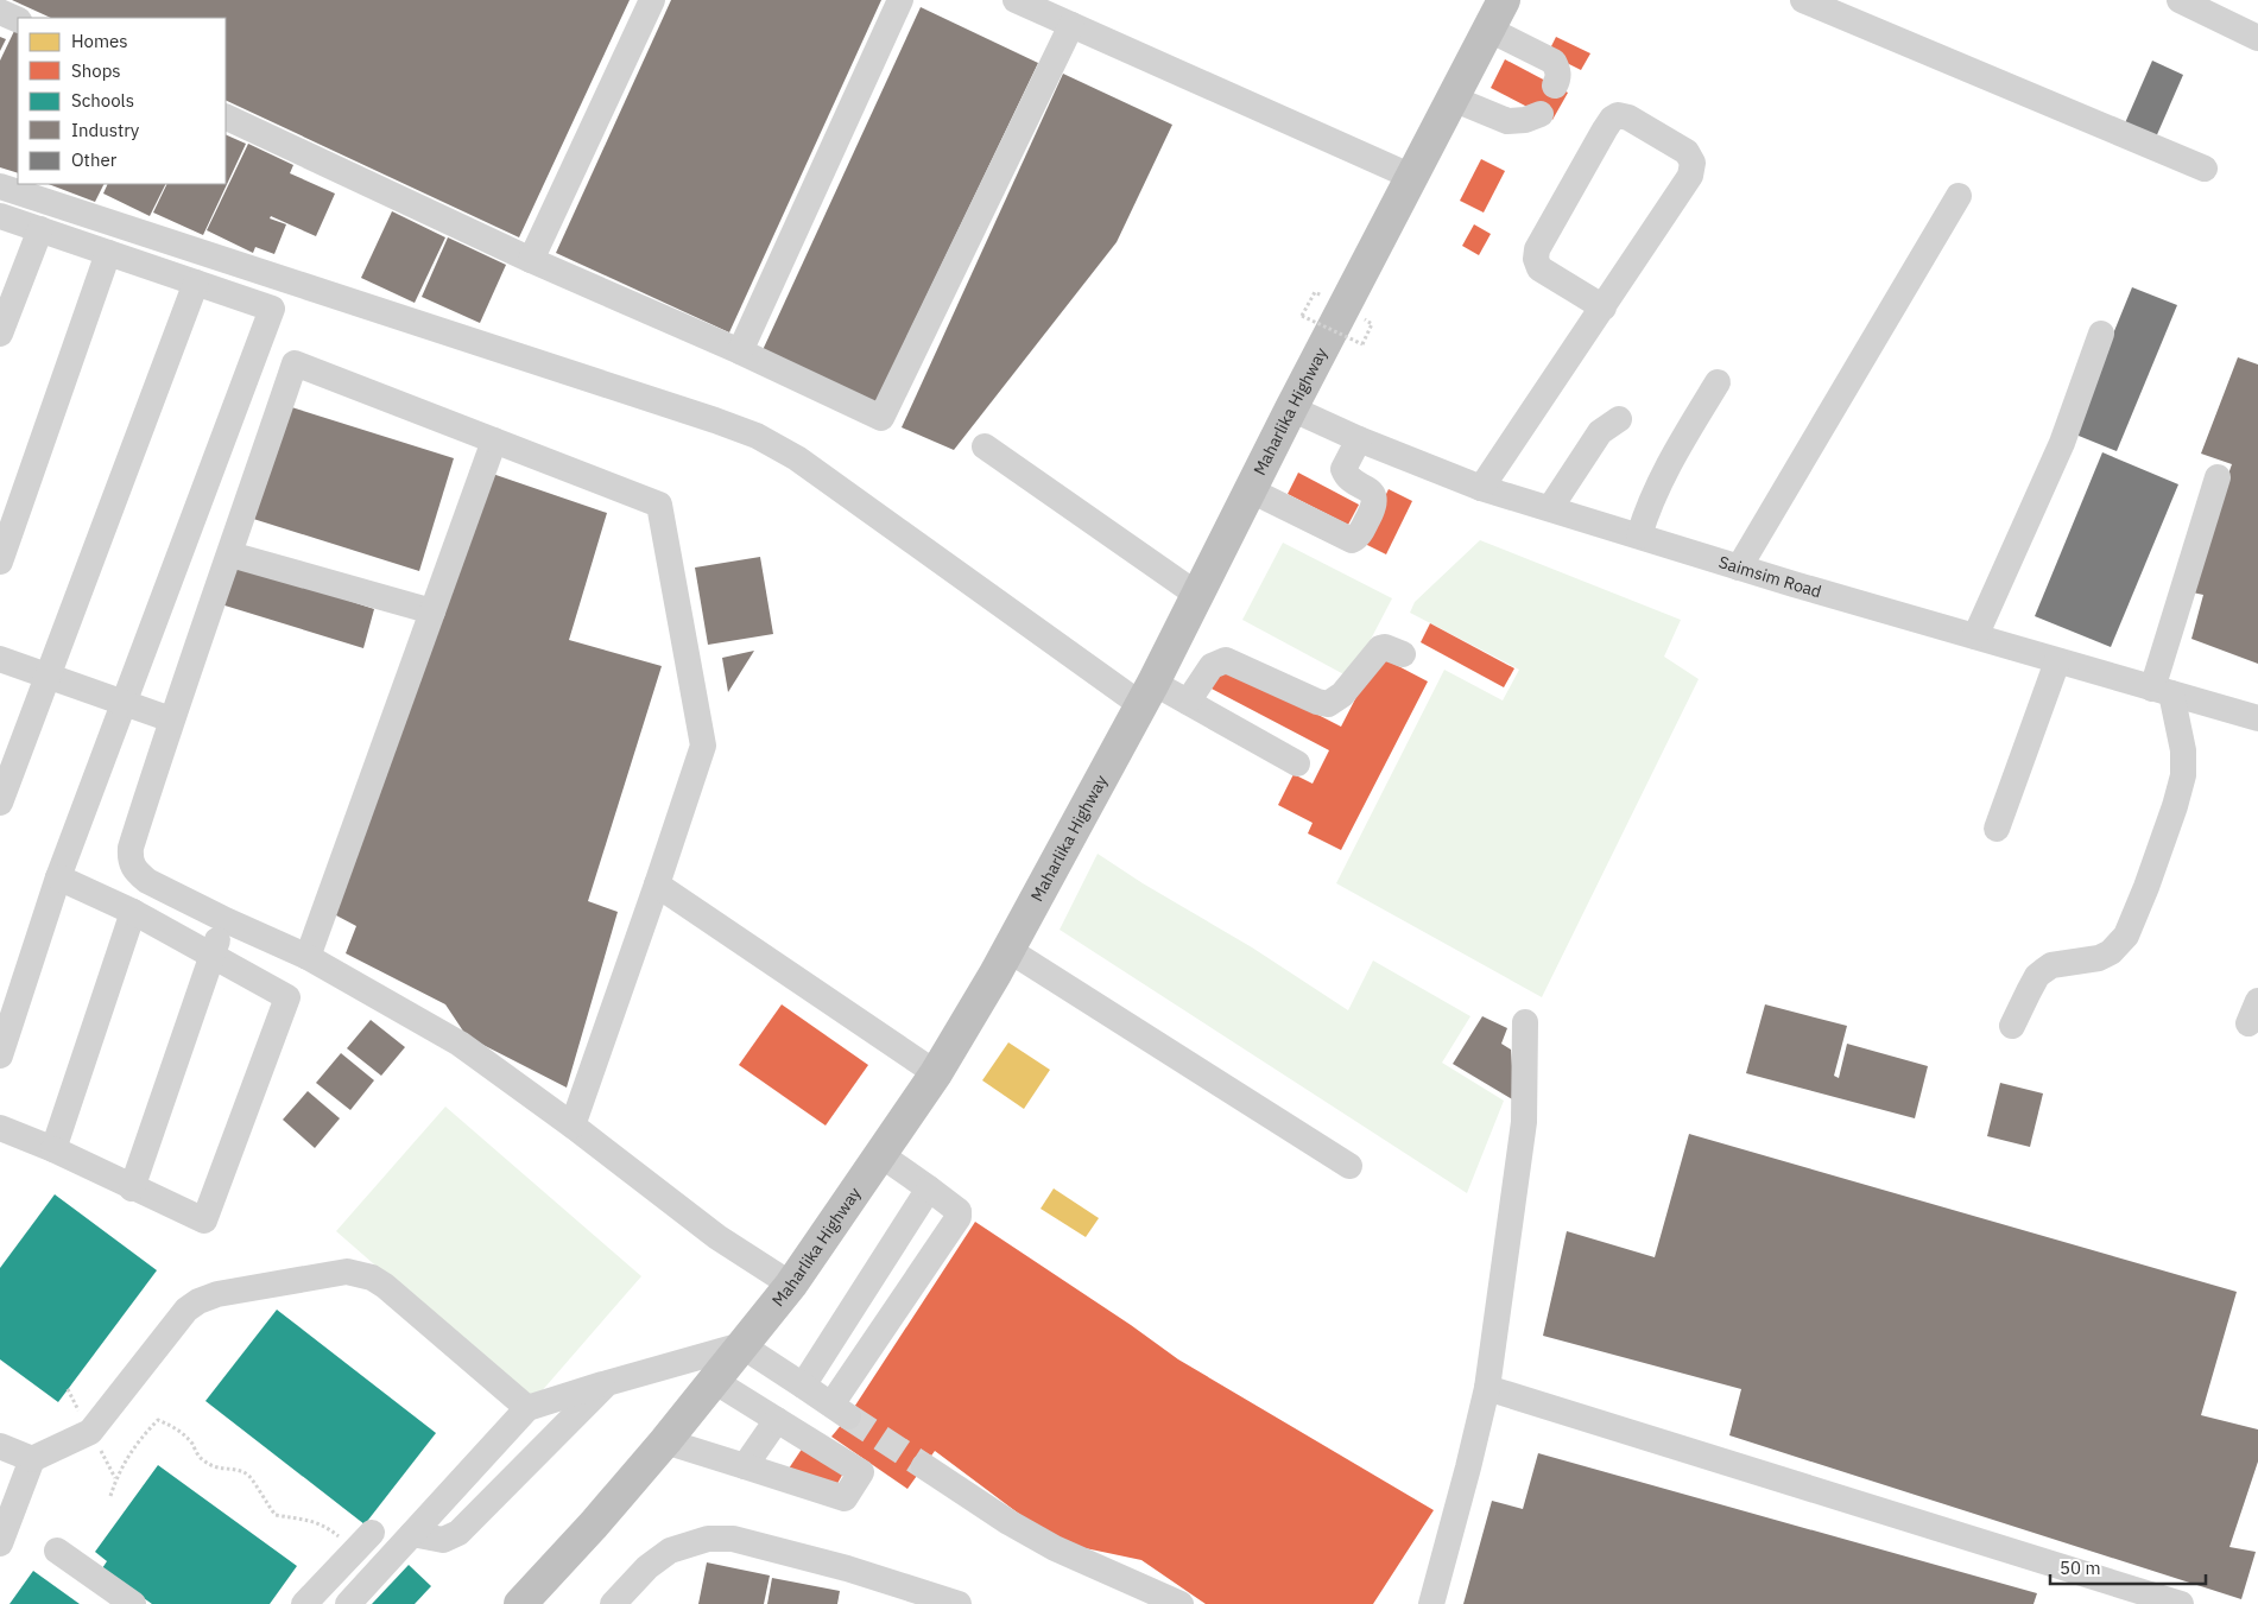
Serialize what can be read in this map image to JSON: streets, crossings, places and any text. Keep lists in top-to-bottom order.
{
  "streets": {
    "highway": ["Maharlika Highway"],
    "street": ["Saimsim Road"]
  },
  "crossings": [
    ["Maharlika Highway", "Saimsim Road"]
  ],
  "legend": [
    "Homes",
    "Shops",
    "Schools",
    "Industry",
    "Other"
  ],
  "scale_bar": "50 m"
}
